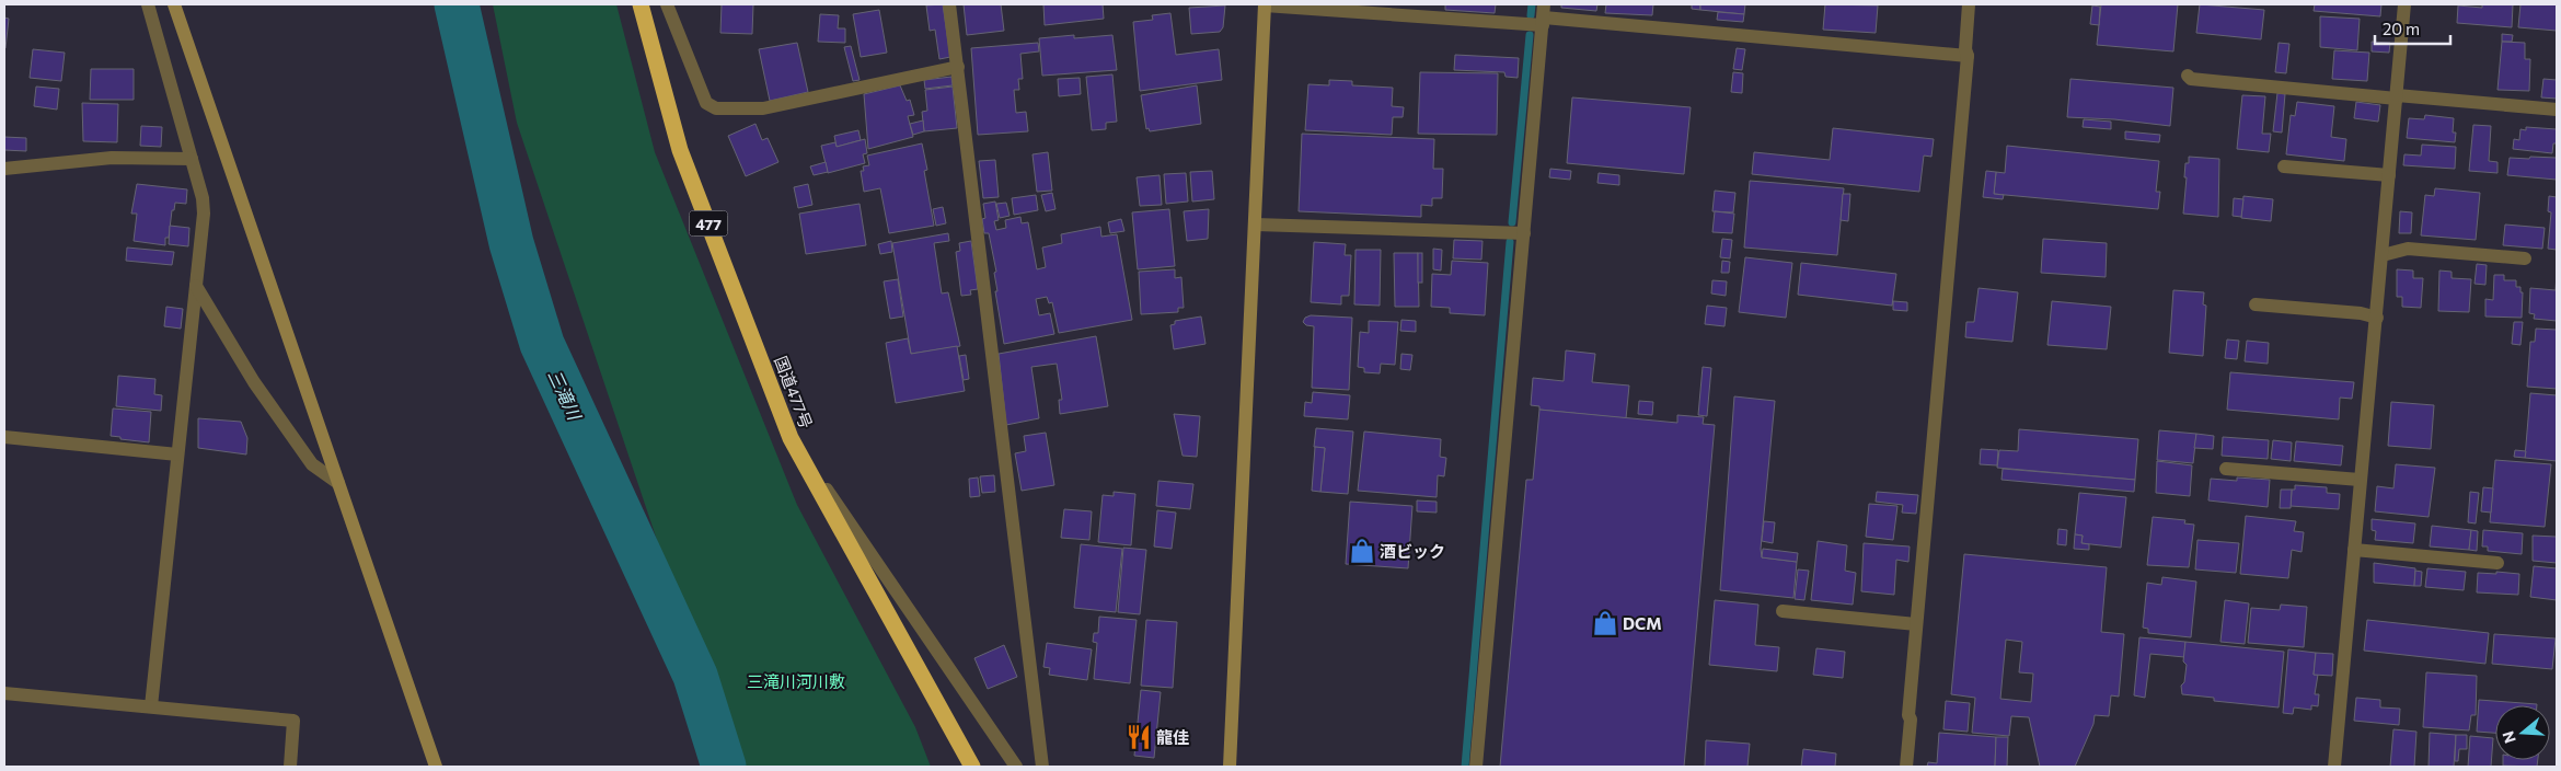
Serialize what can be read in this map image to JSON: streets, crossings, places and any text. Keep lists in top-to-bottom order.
{
  "streets": {
    "highway": ["477", "国道477号"]
  },
  "water": ["三滝川"],
  "parks": ["三滝川河川敷"],
  "places": {
    "shop": ["酒ビック", "DCM"],
    "restaurant": ["龍佳"]
  },
  "scale_bar": "20 m",
  "north": "left"
}
